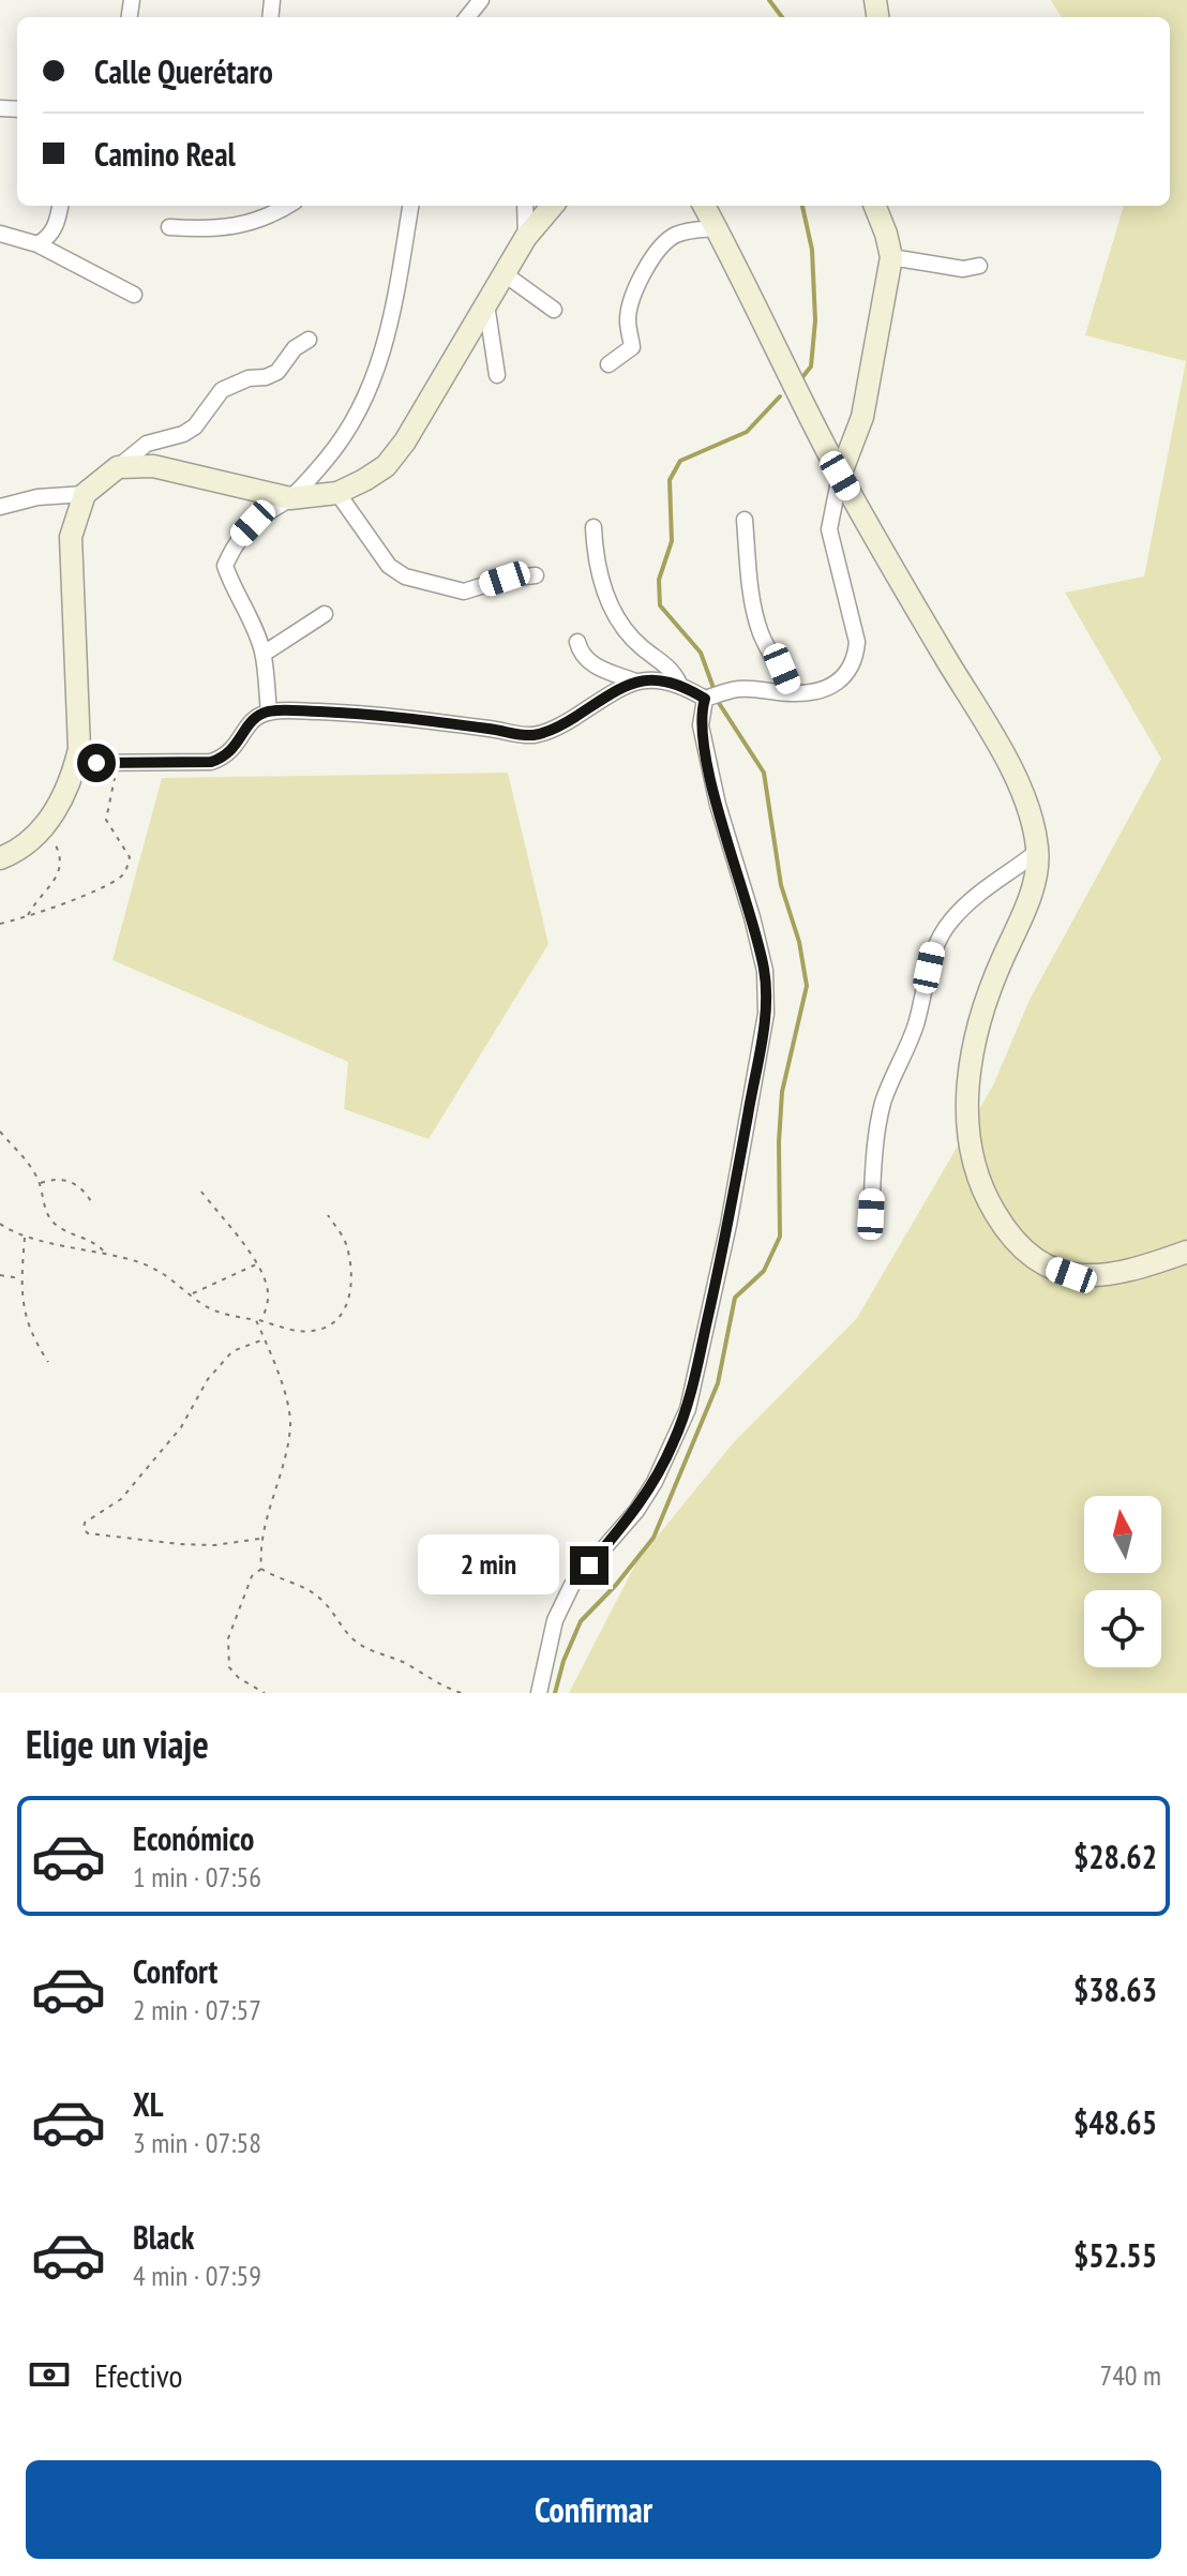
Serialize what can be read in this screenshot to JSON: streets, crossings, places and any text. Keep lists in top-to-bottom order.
{
  "north": "top",
  "page": {
    "banner": ["Calle Querétaro", "Camino Real"],
    "bubble": "2 min",
    "heading": "Elige un viaje",
    "list": [
      {
        "name": "Económico",
        "note": "1 min · 07:56",
        "value": "$28.62"
      },
      {
        "name": "Confort",
        "note": "2 min · 07:57",
        "value": "$38.63"
      },
      {
        "name": "XL",
        "note": "3 min · 07:58",
        "value": "$48.65"
      },
      {
        "name": "Black",
        "note": "4 min · 07:59",
        "value": "$52.55"
      }
    ],
    "pay": ["Efectivo", "740 m"],
    "buttons": "Confirmar"
  }
}
